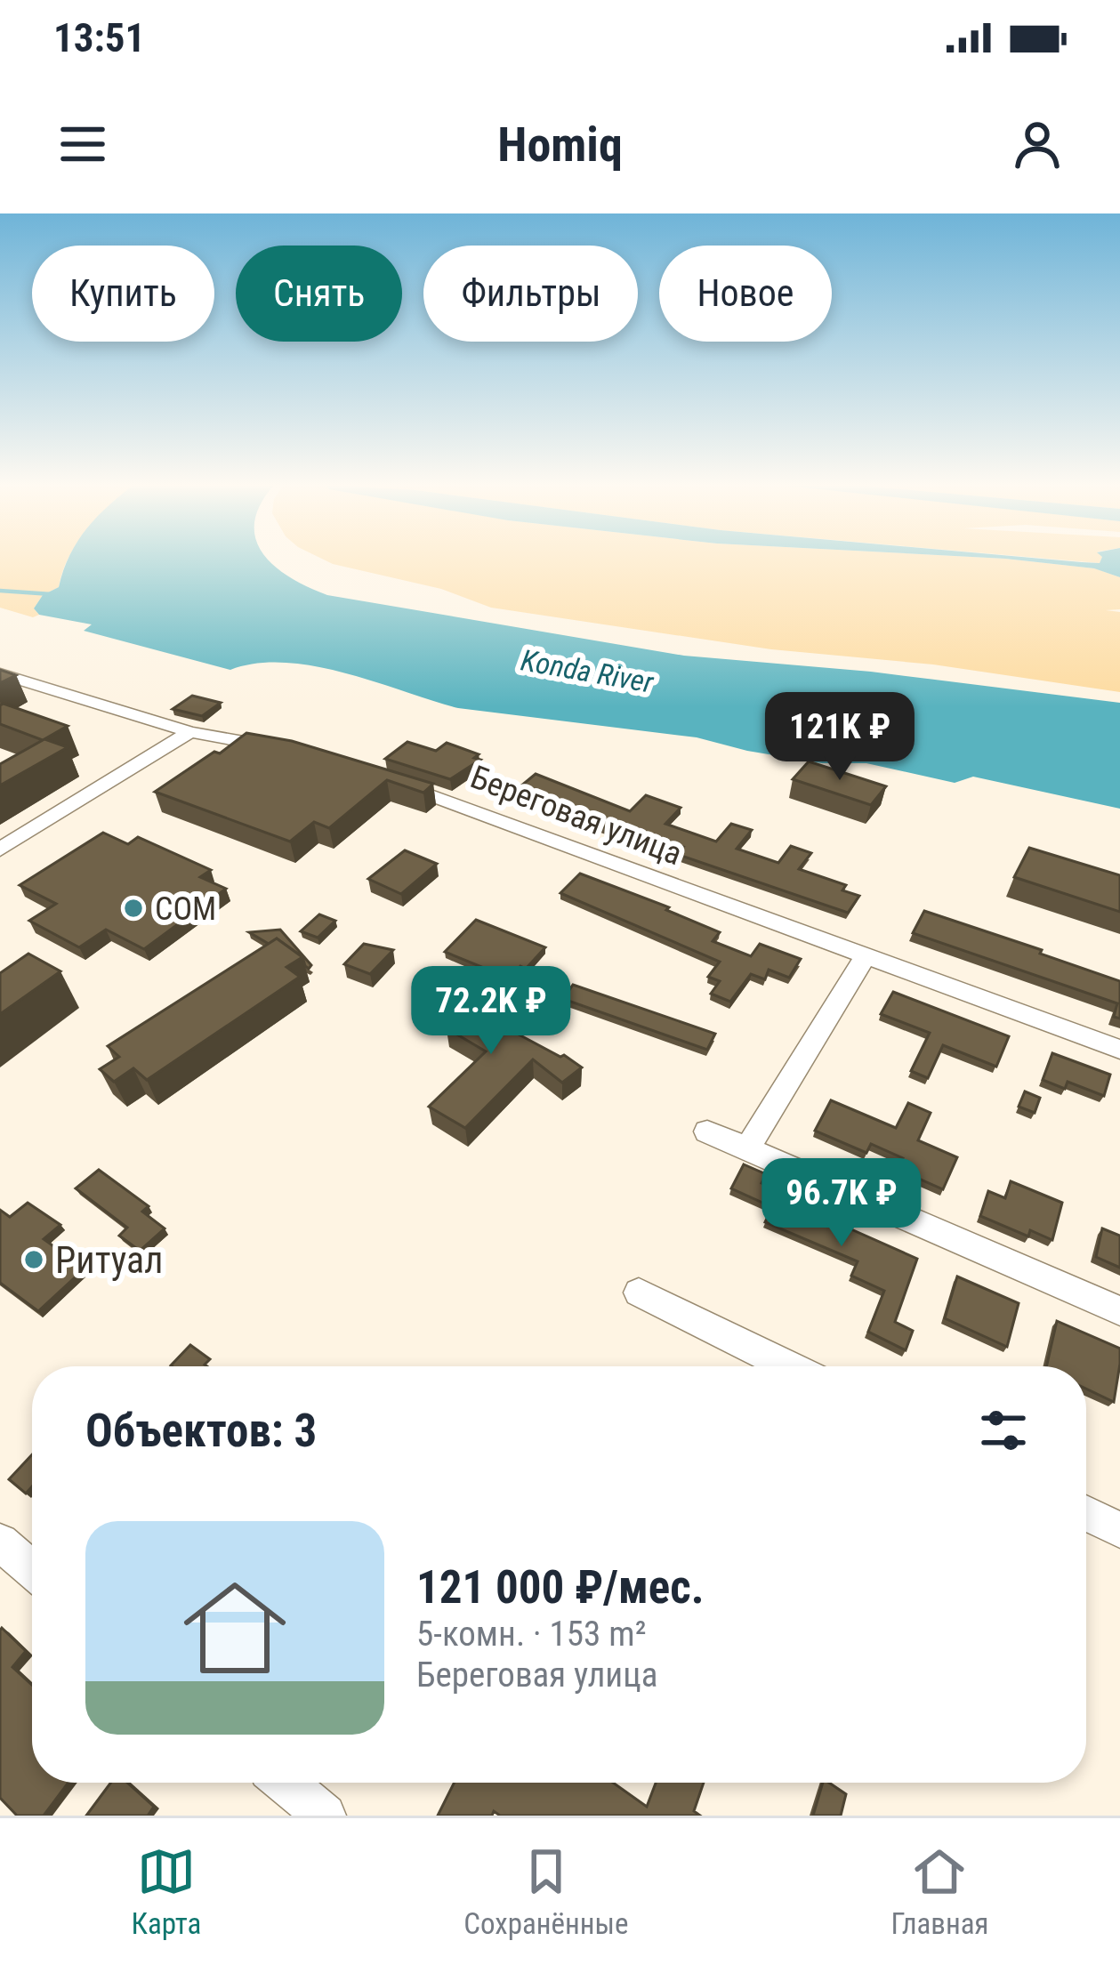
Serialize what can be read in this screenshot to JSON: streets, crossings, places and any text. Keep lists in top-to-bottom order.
{
  "streets": {
    "street": ["Береговая улица"]
  },
  "water": ["Konda River"],
  "places": ["СОМ", "Ритуал"],
  "page": {
    "status": "13:51",
    "header": "Homiq",
    "chip": [
      "Купить",
      "Снять",
      "Фильтры",
      "Новое"
    ],
    "price": ["121K ₽", "72.2K ₽", "96.7K ₽"],
    "heading": "Объектов: 3",
    "list": [
      {
        "name": "121 000 ₽/мес.",
        "note": "5-комн. · 153 m² · Береговая улица"
      }
    ],
    "tabs": ["Карта", "Сохранённые", "Главная"]
  }
}
